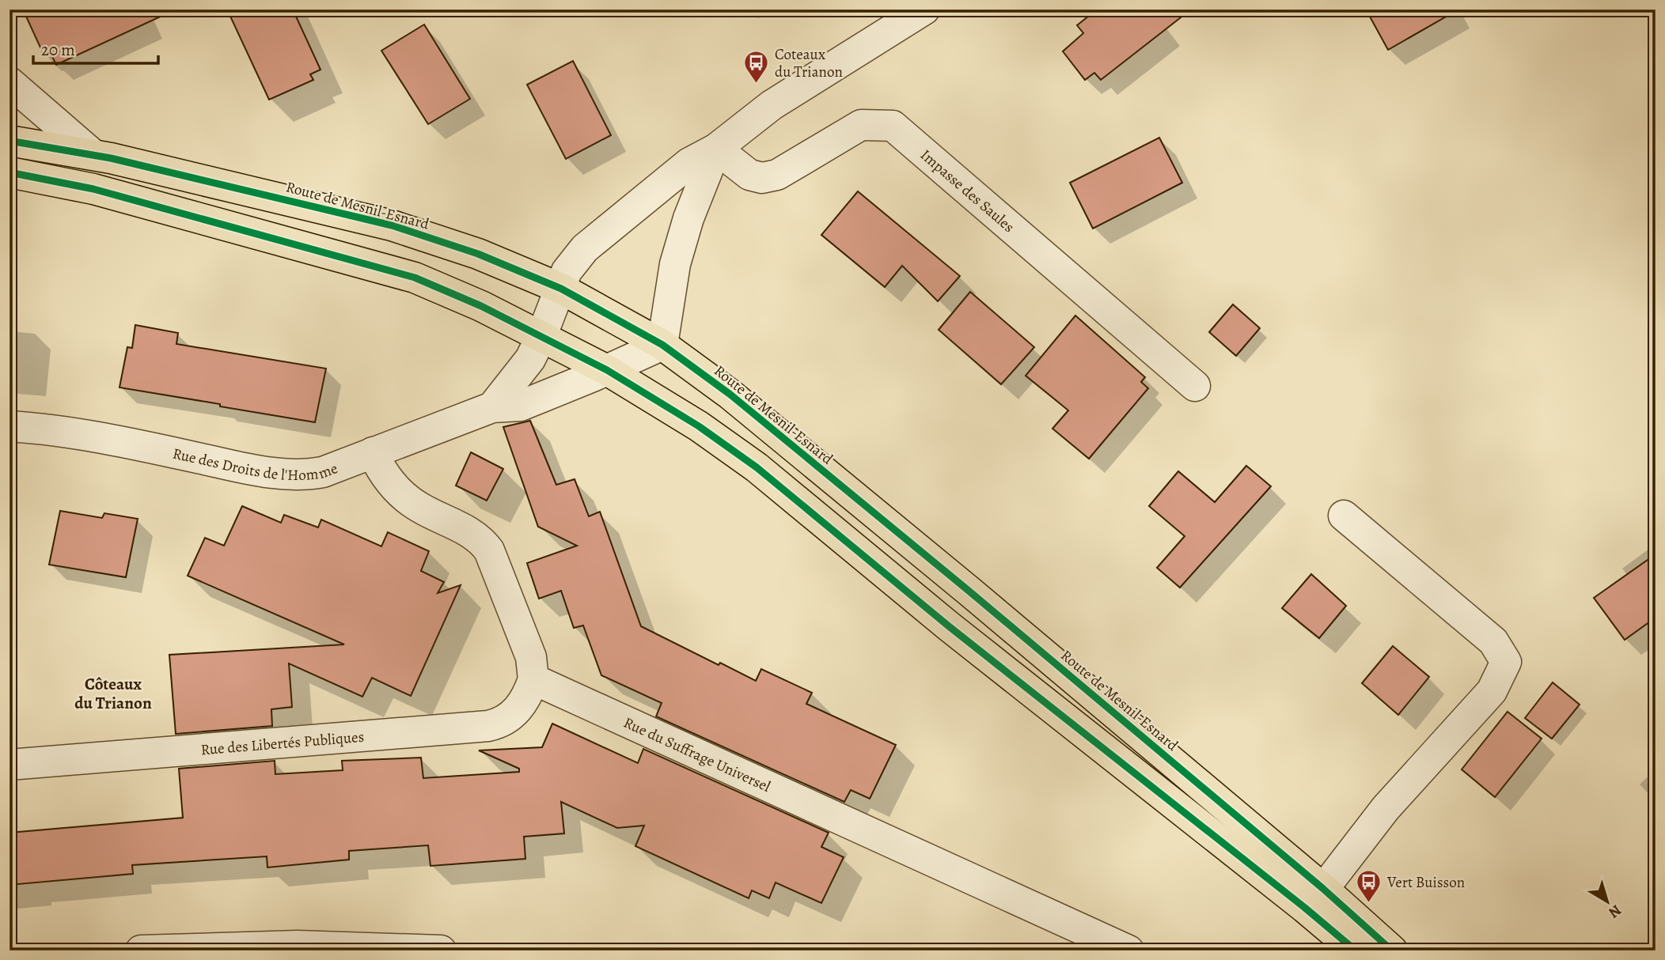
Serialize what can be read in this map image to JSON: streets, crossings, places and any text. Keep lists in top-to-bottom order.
{
  "streets": {
    "main road": ["Route de Mesnil-Esnard"],
    "street": [
      "Impasse des Saules",
      "Rue des Droits de l'Homme",
      "Rue des Libertés Publiques",
      "Rue du Suffrage Universel"
    ]
  },
  "crossings": [
    ["Rue des Libertés Publiques", "Rue du Suffrage Universel"]
  ],
  "districts": ["Côteaux du Trianon"],
  "places": {
    "bus stop": ["Coteaux du Trianon", "Vert Buisson"]
  },
  "scale_bar": "20 m",
  "north": "bottom right"
}
